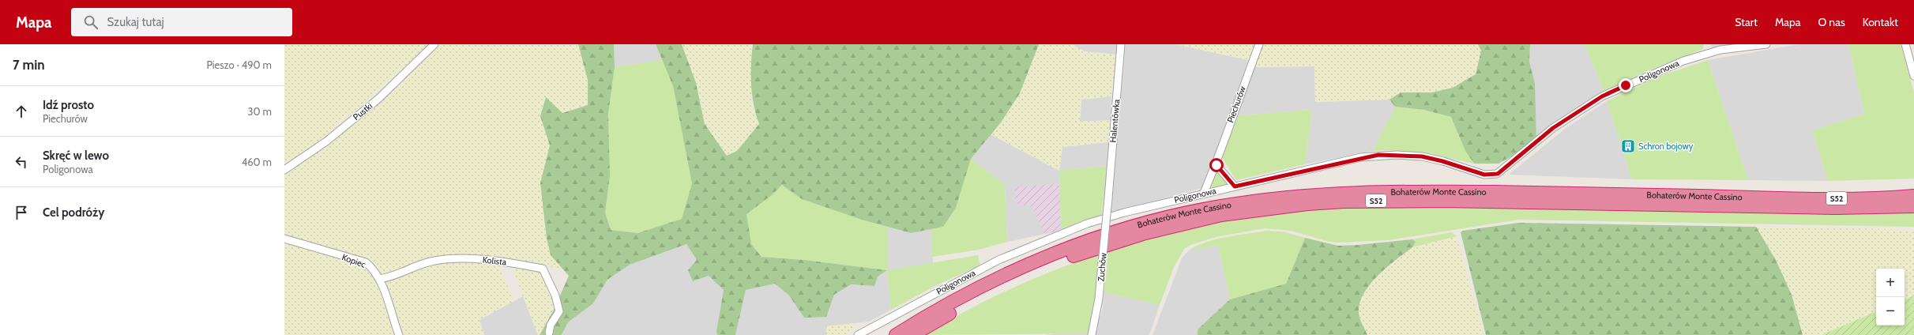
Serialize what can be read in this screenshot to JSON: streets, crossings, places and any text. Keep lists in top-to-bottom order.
{
  "streets": {
    "highway": ["Bohaterów Monte Cassino", "S52"],
    "street": [
      "Poligonowa",
      "Piechurów",
      "Pustki",
      "Halentówka",
      "Kopiec",
      "Kolista",
      "Zuchów"
    ]
  },
  "crossings": [
    ["Poligonowa", "Piechurów"],
    ["Halentówka", "Zuchów"],
    ["Kopiec", "Kolista"]
  ],
  "places": {
    "building": ["Schron bojowy"]
  },
  "page": {
    "header": "Mapa",
    "search": "Szukaj tutaj",
    "nav": [
      "Start",
      "Mapa",
      "O nas",
      "Kontakt"
    ],
    "heading": ["7 min", "Pieszo · 490 m"],
    "list": [
      ["Idź prosto", "Piechurów", "30 m"],
      ["Skręć w lewo", "Poligonowa", "460 m"],
      "Cel podróży"
    ],
    "map_buttons": ["+", "−"]
  }
}
